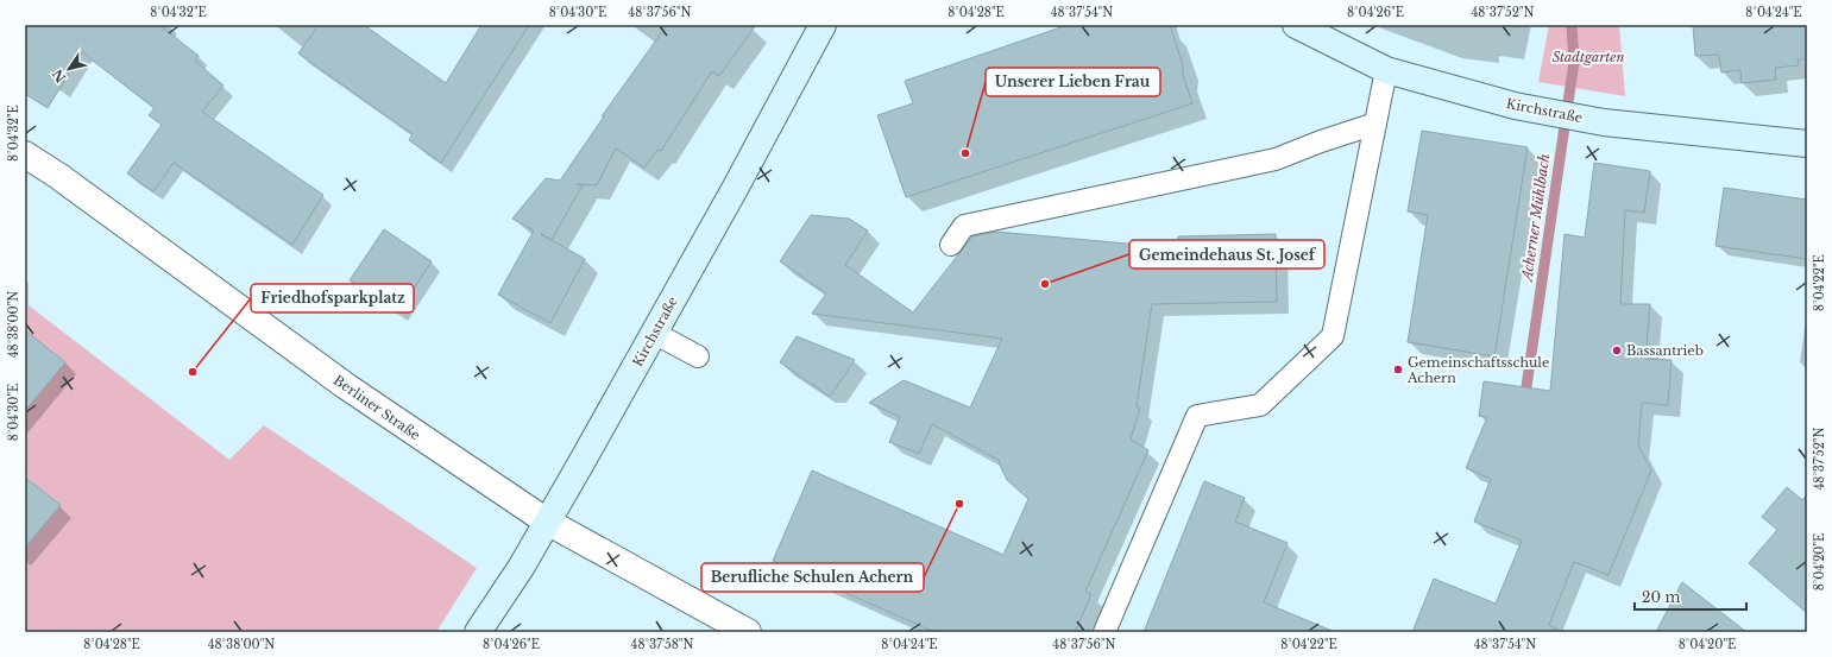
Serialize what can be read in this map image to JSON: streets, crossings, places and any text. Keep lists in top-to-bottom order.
{
  "streets": {
    "main road": ["Kirchstraße"],
    "street": ["Berliner Straße"]
  },
  "crossings": [
    ["Kirchstraße", "Berliner Straße"]
  ],
  "water": ["Acherner Mühlbach"],
  "parks": ["Stadtgarten"],
  "places": [
    "Unserer Lieben Frau",
    "Gemeindehaus St. Josef",
    "Bassantrieb",
    "Gemeinschaftsschule Achern",
    "Friedhofsparkplatz",
    "Berufliche Schulen Achern"
  ],
  "scale_bar": "20 m",
  "north": "bottom left",
  "coordinates": [
    "8°04'32\"E",
    "8°04'30\"E",
    "48°37'56\"N",
    "8°04'28\"E",
    "48°37'54\"N",
    "8°04'26\"E",
    "48°37'52\"N",
    "8°04'24\"E",
    "8°04'22\"E",
    "48°38'00\"N",
    "8°04'20\"E",
    "48°37'58\"N"
  ]
}
